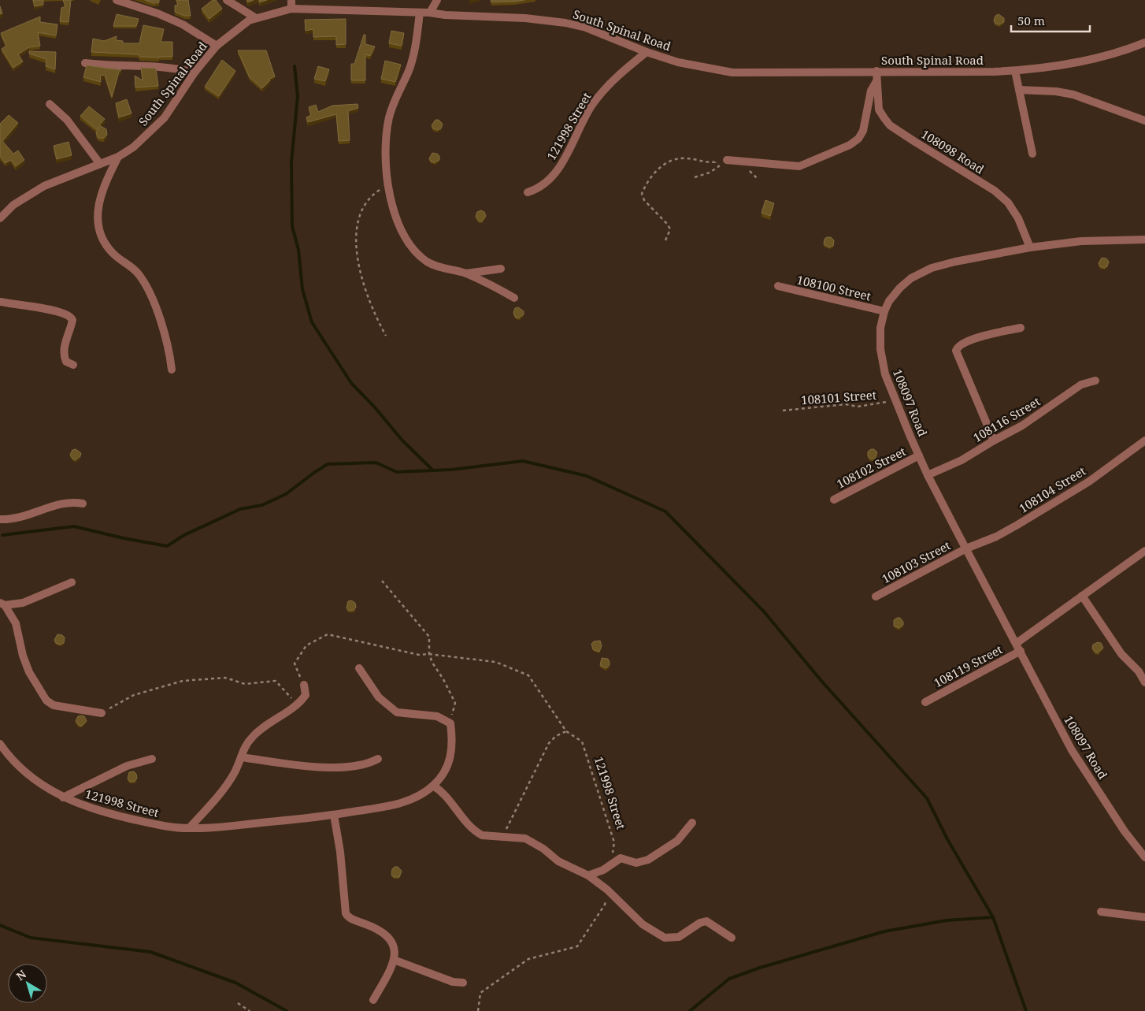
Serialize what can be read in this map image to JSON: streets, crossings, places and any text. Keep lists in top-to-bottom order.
{
  "streets": {
    "street": [
      "South Spinal Road",
      "121998 Street",
      "108098 Road",
      "108100 Street",
      "108097 Road",
      "108116 Street",
      "108102 Street",
      "108104 Street",
      "108103 Street",
      "108119 Street"
    ],
    "path": ["108101 Street"]
  },
  "crossings": [
    ["South Spinal Road", "121998 Street"],
    ["South Spinal Road", "108098 Road"],
    ["108098 Road", "108097 Road"],
    ["108100 Street", "108097 Road"],
    ["108101 Street", "108097 Road"],
    ["108097 Road", "108116 Street"],
    ["108097 Road", "108102 Street"],
    ["108097 Road", "108104 Street"],
    ["108097 Road", "108103 Street"],
    ["108097 Road", "108119 Street"],
    ["108104 Street", "108103 Street"]
  ],
  "scale_bar": "50 m",
  "north": "top left"
}
